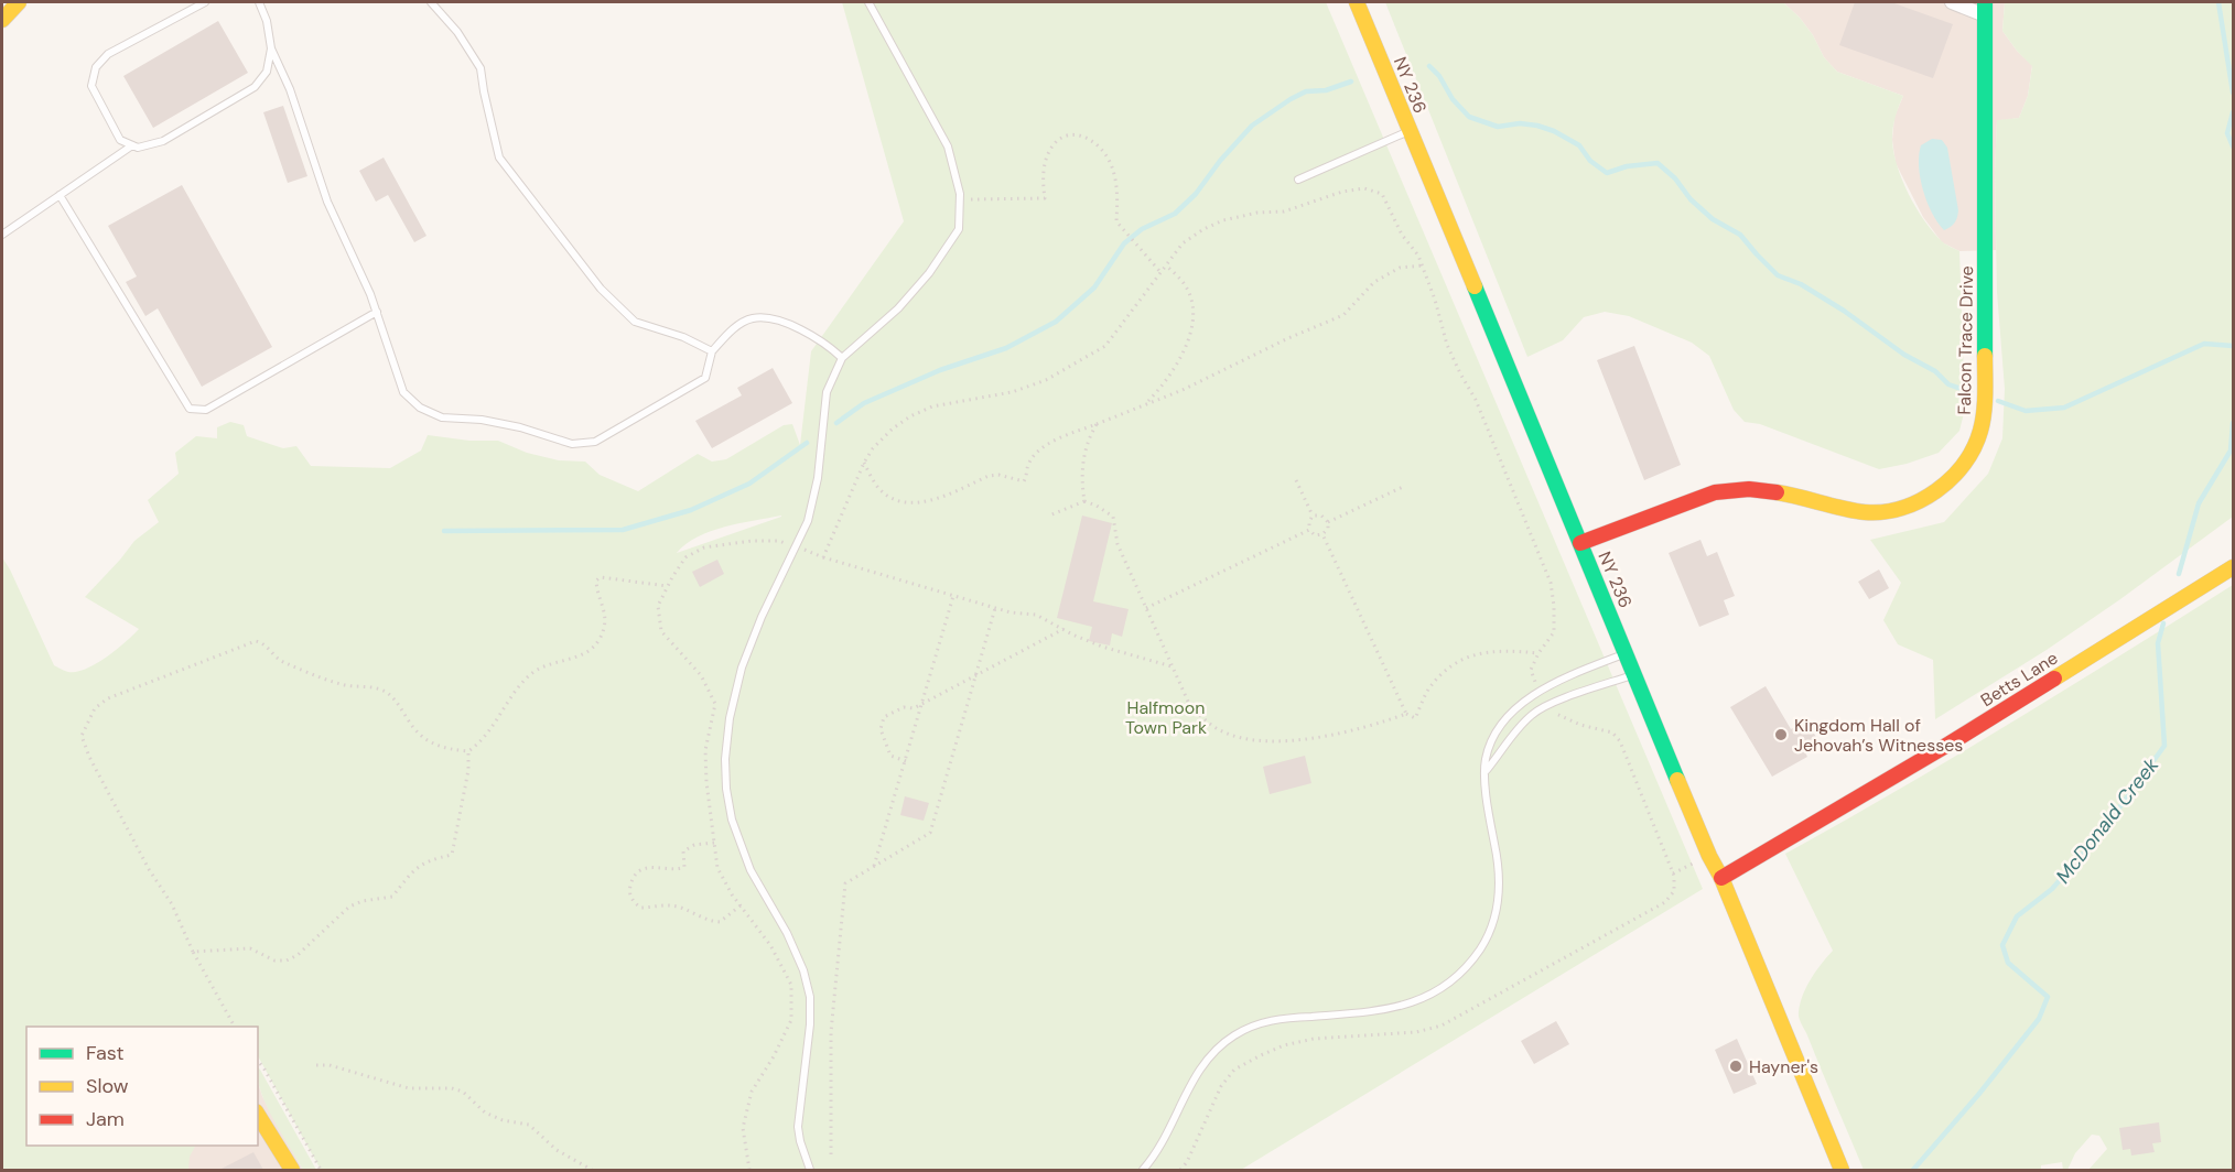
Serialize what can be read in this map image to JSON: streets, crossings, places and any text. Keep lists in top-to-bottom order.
{
  "streets": {
    "street": ["NY 236", "Falcon Trace Drive", "Betts Lane"]
  },
  "crossings": [
    ["NY 236", "Falcon Trace Drive"],
    ["NY 236", "Betts Lane"]
  ],
  "water": ["McDonald Creek"],
  "parks": ["Halfmoon Town Park"],
  "places": ["Kingdom Hall of Jehovah’s Witnesses", "Hayner's"],
  "legend": ["Fast", "Slow", "Jam"]
}
